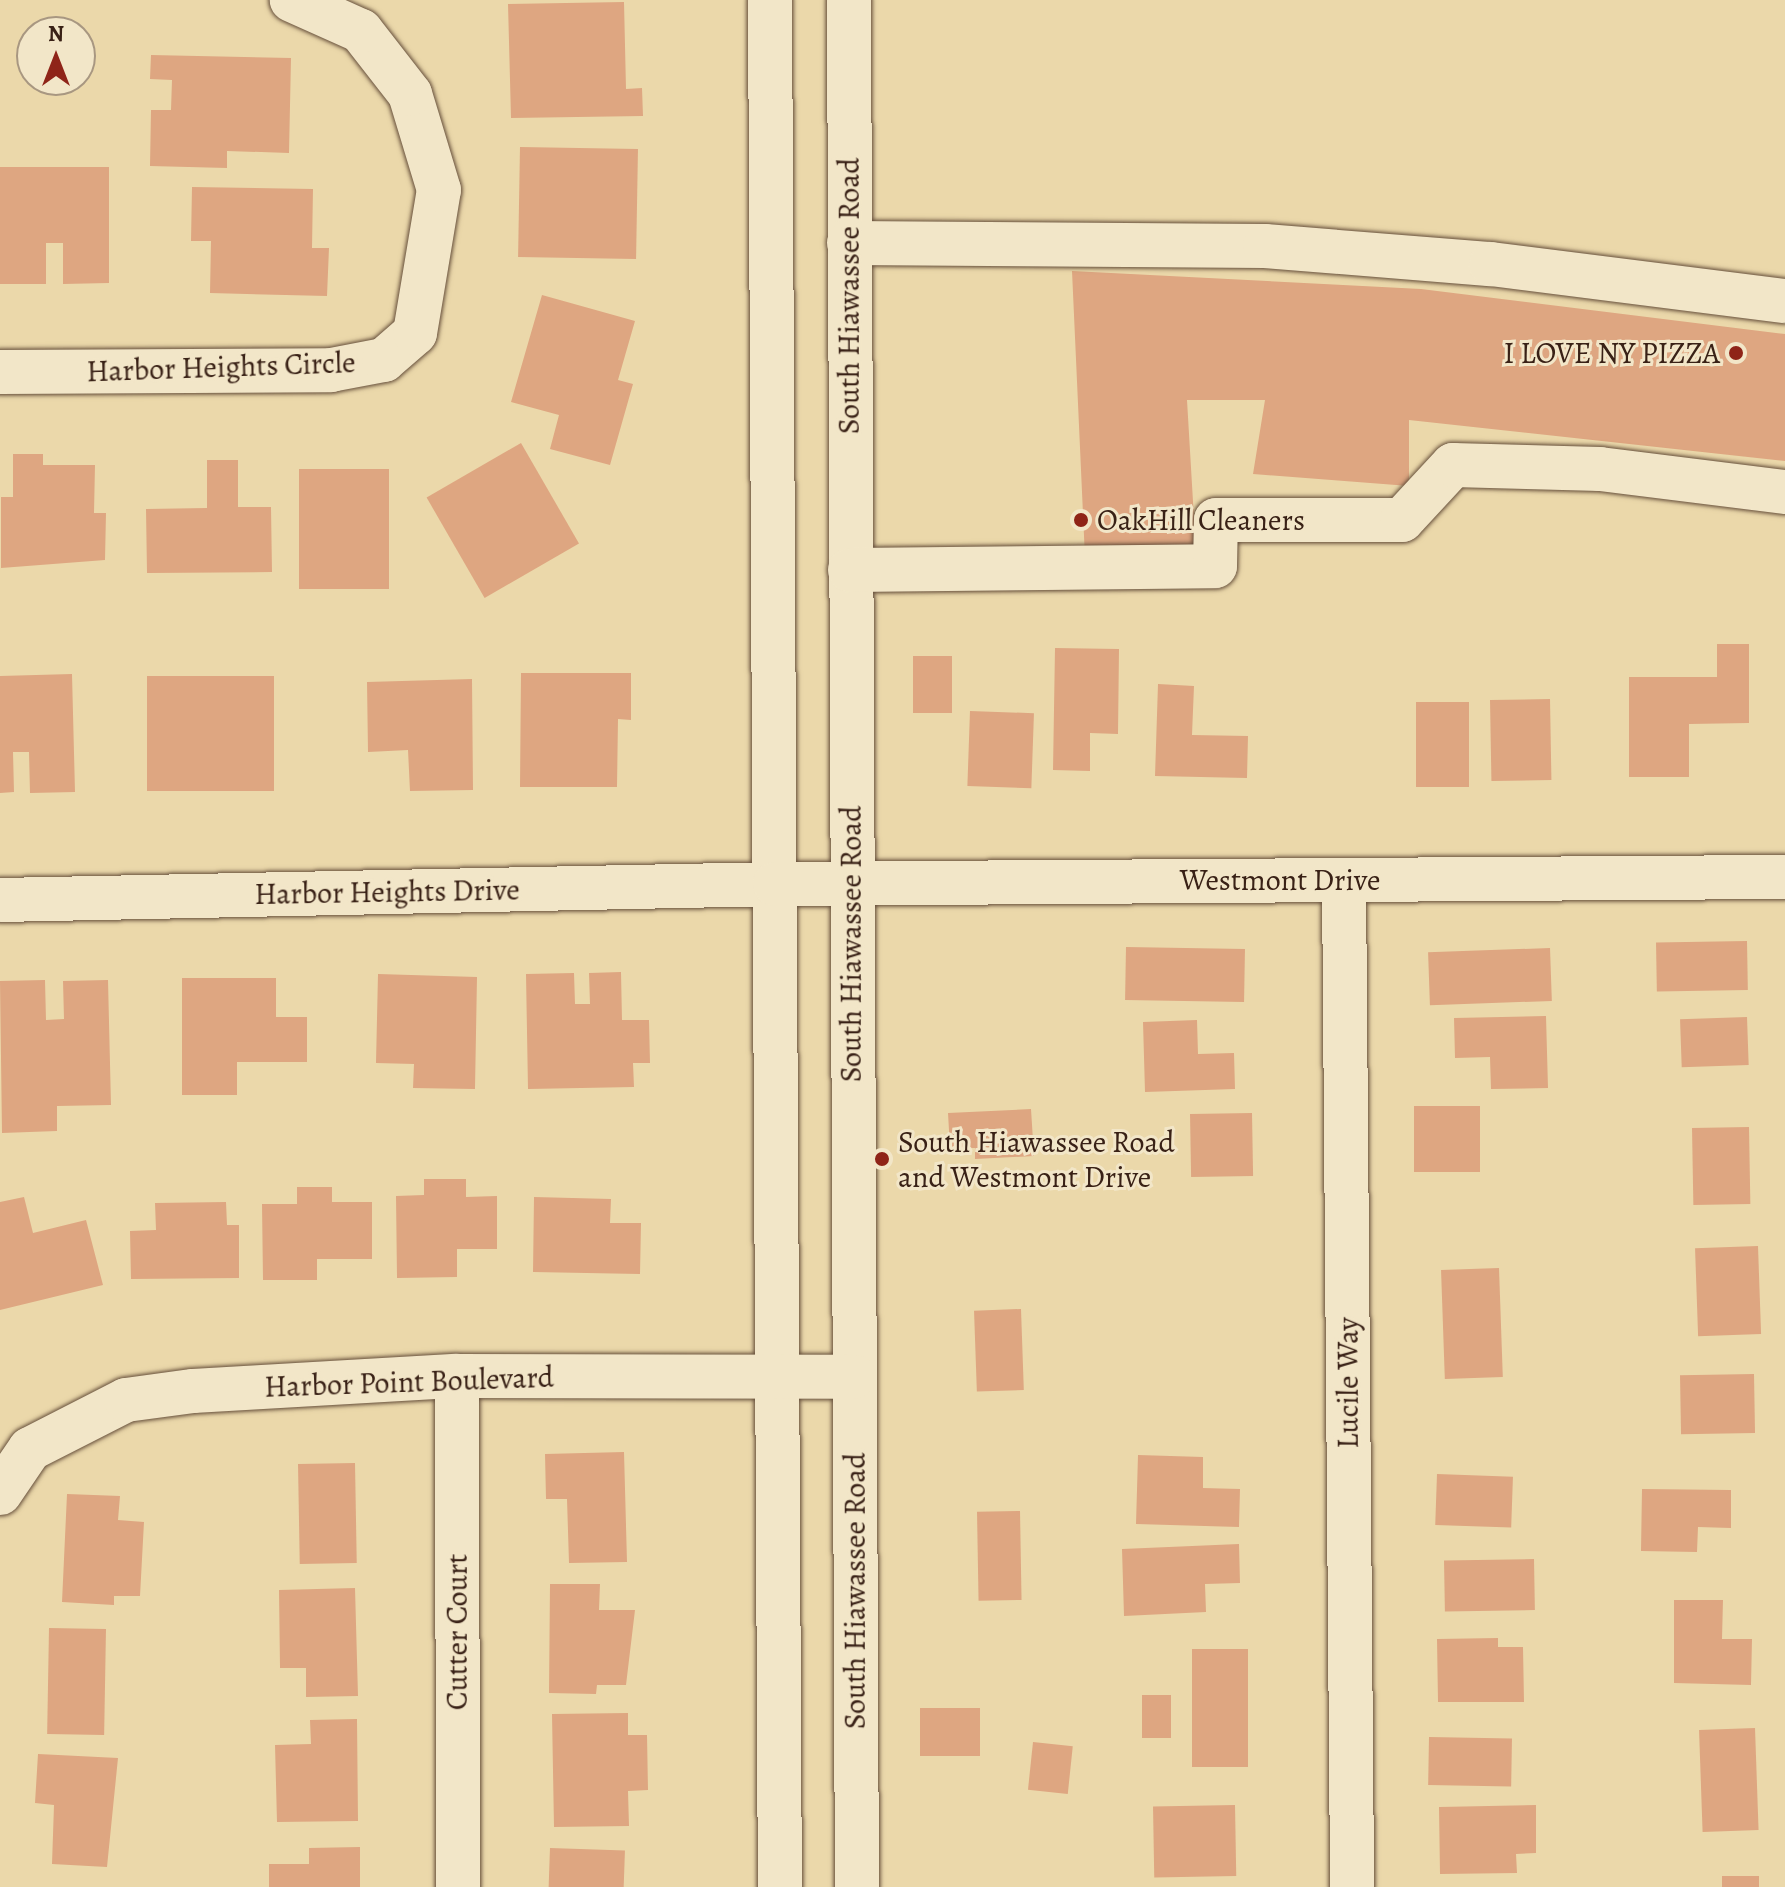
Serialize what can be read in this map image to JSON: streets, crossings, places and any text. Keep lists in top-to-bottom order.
{
  "streets": {
    "street": [
      "South Hiawassee Road",
      "Harbor Heights Circle",
      "Westmont Drive",
      "Harbor Heights Drive",
      "Harbor Point Boulevard",
      "Lucile Way",
      "Cutter Court"
    ]
  },
  "crossings": [
    ["South Hiawassee Road", "Westmont Drive"],
    ["South Hiawassee Road", "Harbor Point Boulevard"],
    ["Westmont Drive", "Harbor Heights Drive"],
    ["Westmont Drive", "Lucile Way"],
    ["Harbor Point Boulevard", "Cutter Court"]
  ],
  "places": ["I LOVE NY PIZZA", "OakHill Cleaners", "South Hiawassee Road and Westmont Drive"],
  "north": "top"
}
